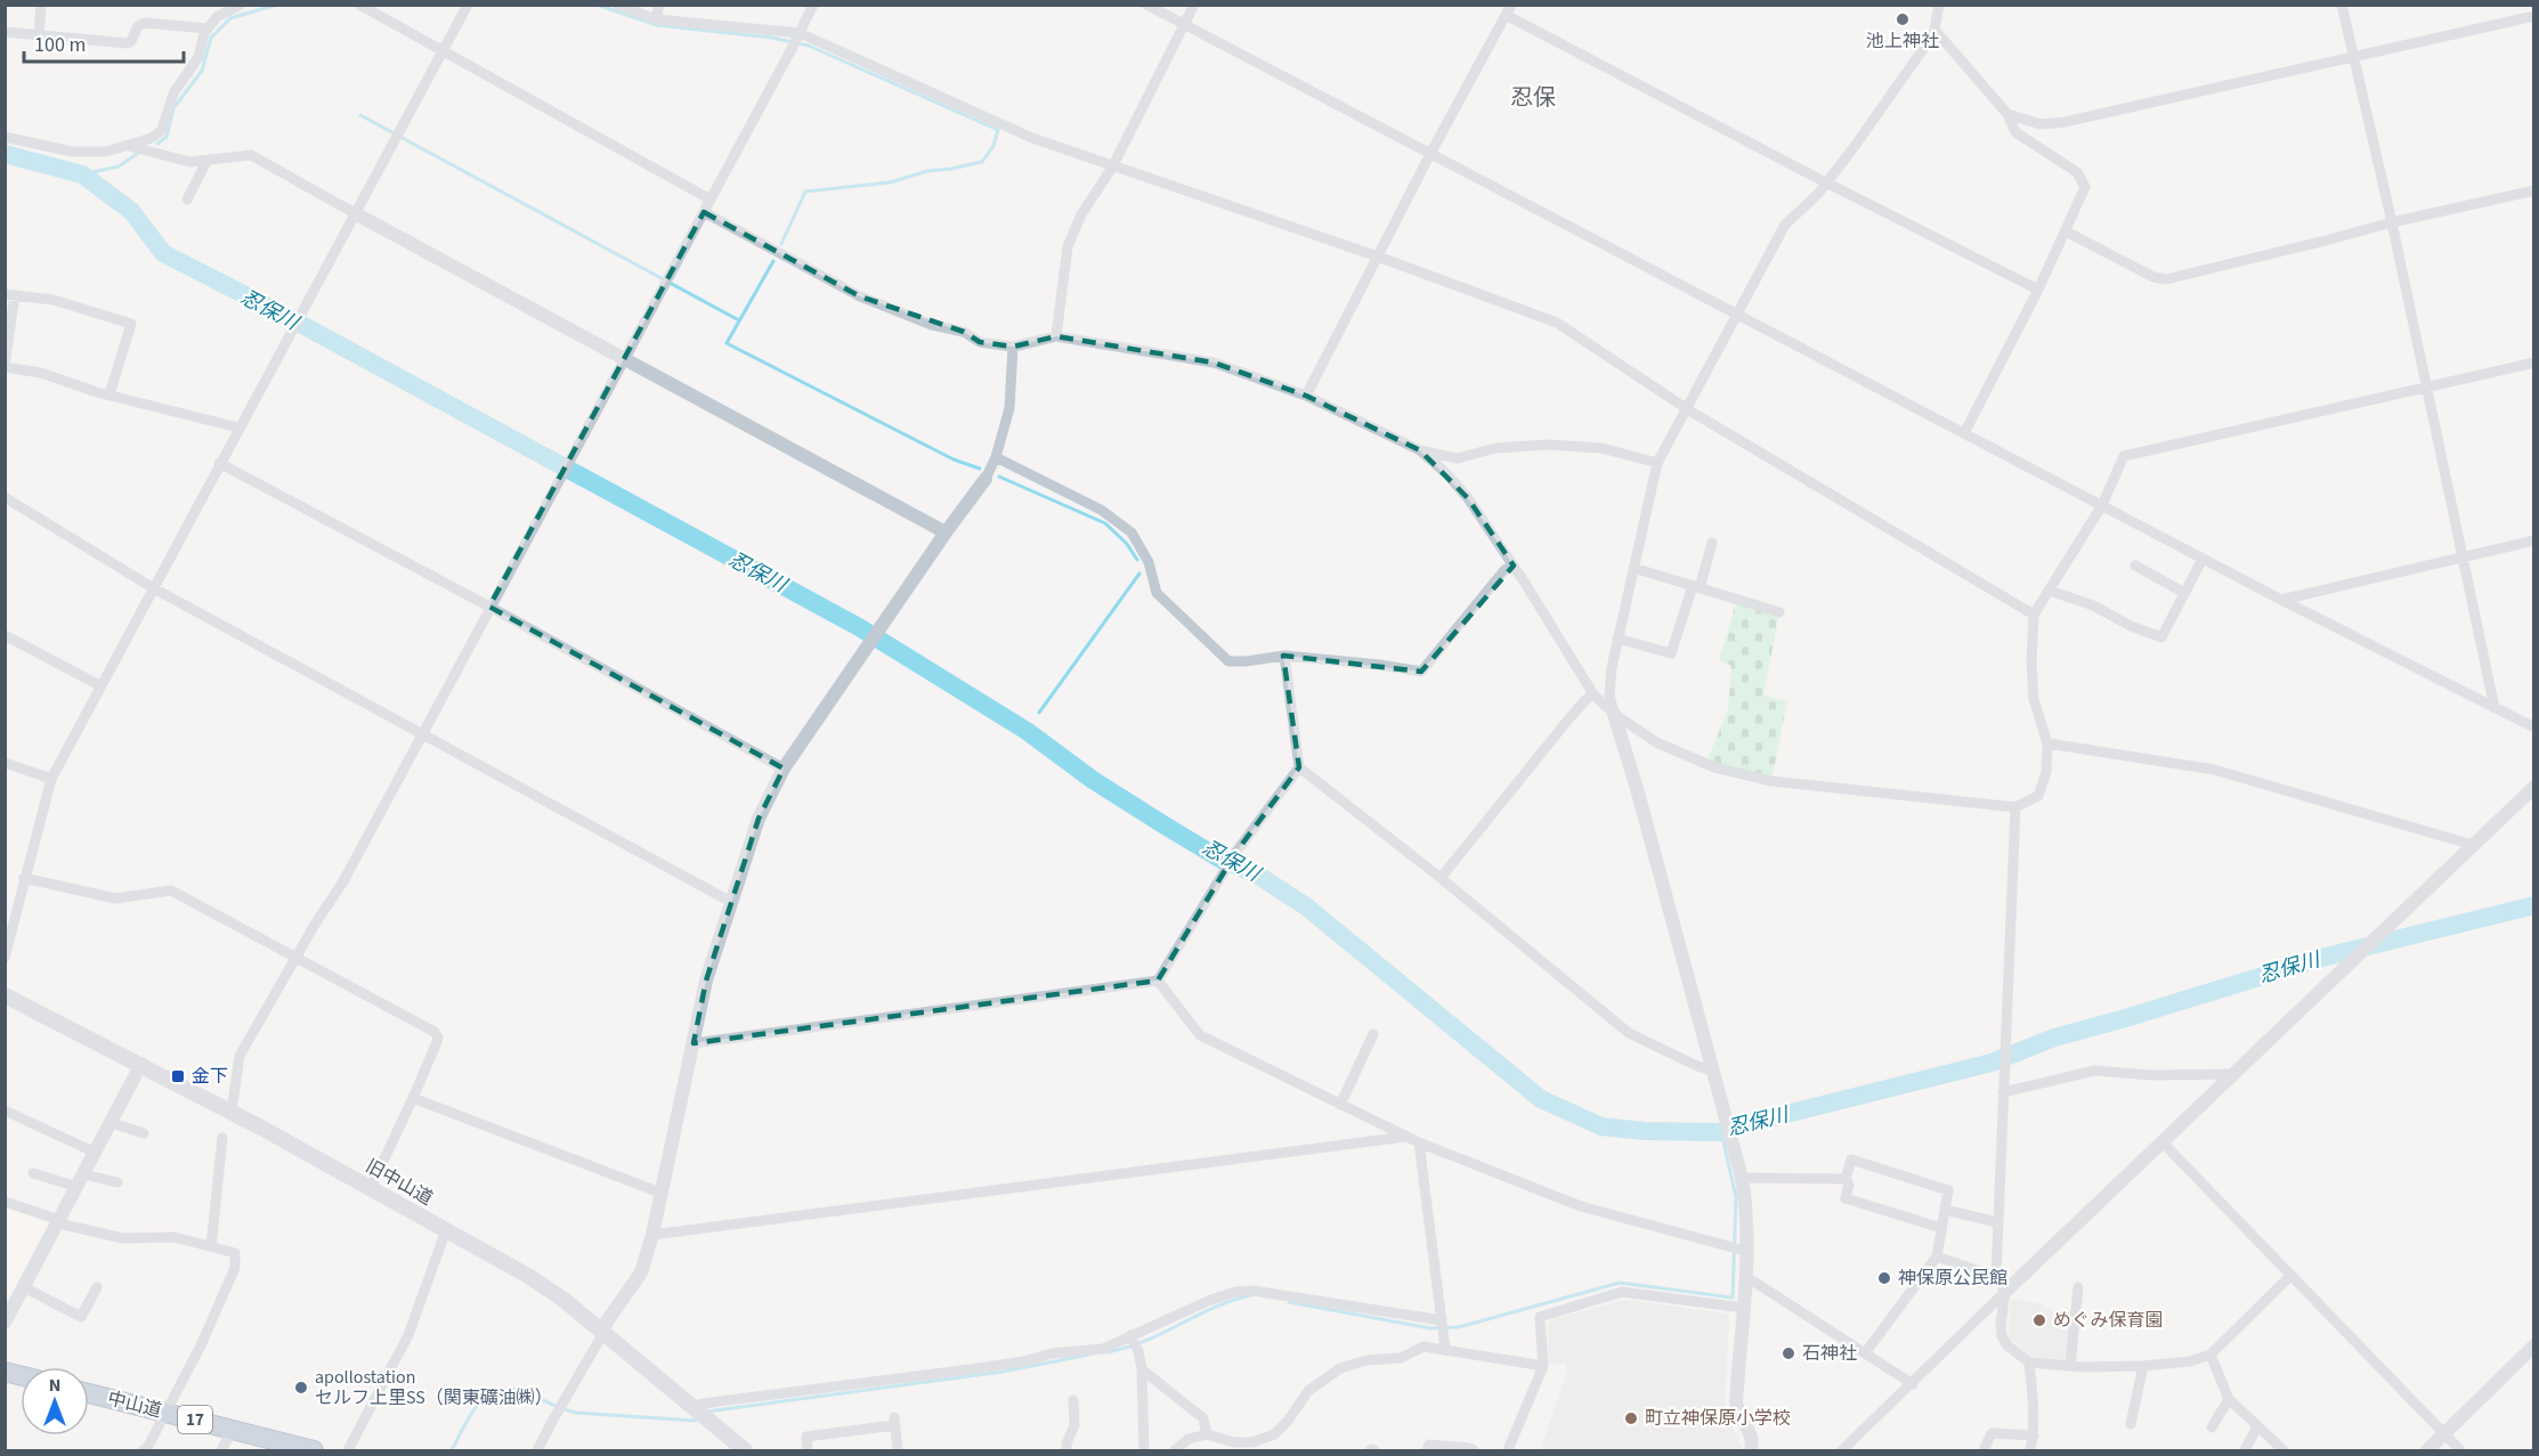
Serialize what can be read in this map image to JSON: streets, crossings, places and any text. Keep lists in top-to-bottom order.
{
  "streets": {
    "highway": ["中山道", "17"],
    "main road": ["旧中山道"]
  },
  "districts": ["忍保"],
  "water": ["忍保川"],
  "places": {
    "other": [
      "池上神社",
      "神保原公民館",
      "めぐみ保育園",
      "石神社",
      "apollostation セルフ上里SS（関東礦油㈱）",
      "町立神保原小学校"
    ],
    "transit": ["金下"]
  },
  "scale_bar": "100 m",
  "north": "top"
}
